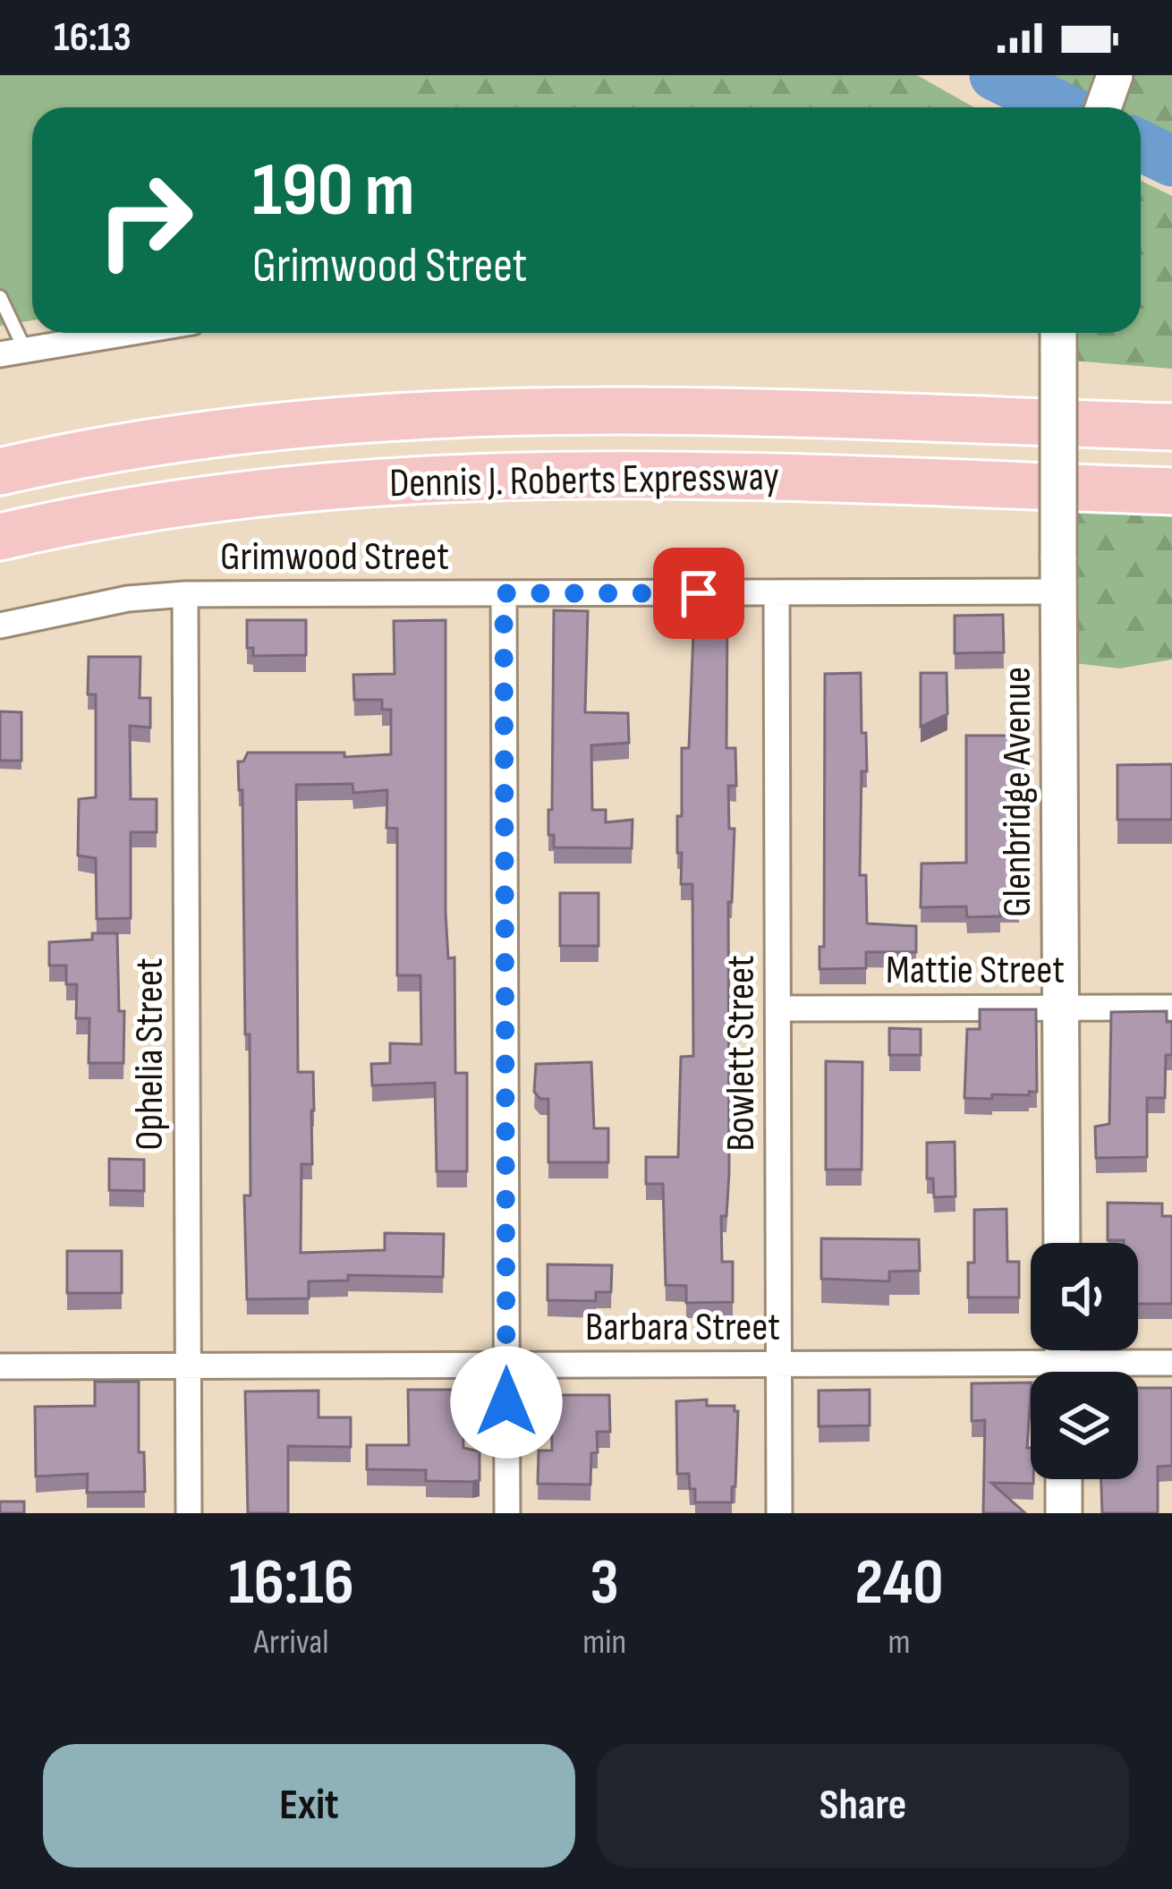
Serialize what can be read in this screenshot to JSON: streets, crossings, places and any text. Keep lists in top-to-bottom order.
{
  "streets": {
    "highway": ["Dennis J. Roberts Expressway"],
    "main road": ["Glenbridge Avenue"],
    "street": [
      "Grimwood Street",
      "Mattie Street",
      "Bowlett Street",
      "Ophelia Street",
      "Barbara Street"
    ]
  },
  "crossings": [
    ["Grimwood Street", "Glenbridge Avenue"],
    ["Grimwood Street", "Bowlett Street"],
    ["Grimwood Street", "Ophelia Street"],
    ["Glenbridge Avenue", "Mattie Street"],
    ["Mattie Street", "Bowlett Street"],
    ["Bowlett Street", "Barbara Street"],
    ["Ophelia Street", "Barbara Street"]
  ],
  "page": {
    "status": "16:13",
    "turn": ["190 m", "Grimwood Street"],
    "eta": [
      "16:16",
      "Arrival",
      "3",
      "min",
      "240",
      "m"
    ],
    "buttons": ["Exit", "Share"]
  }
}
